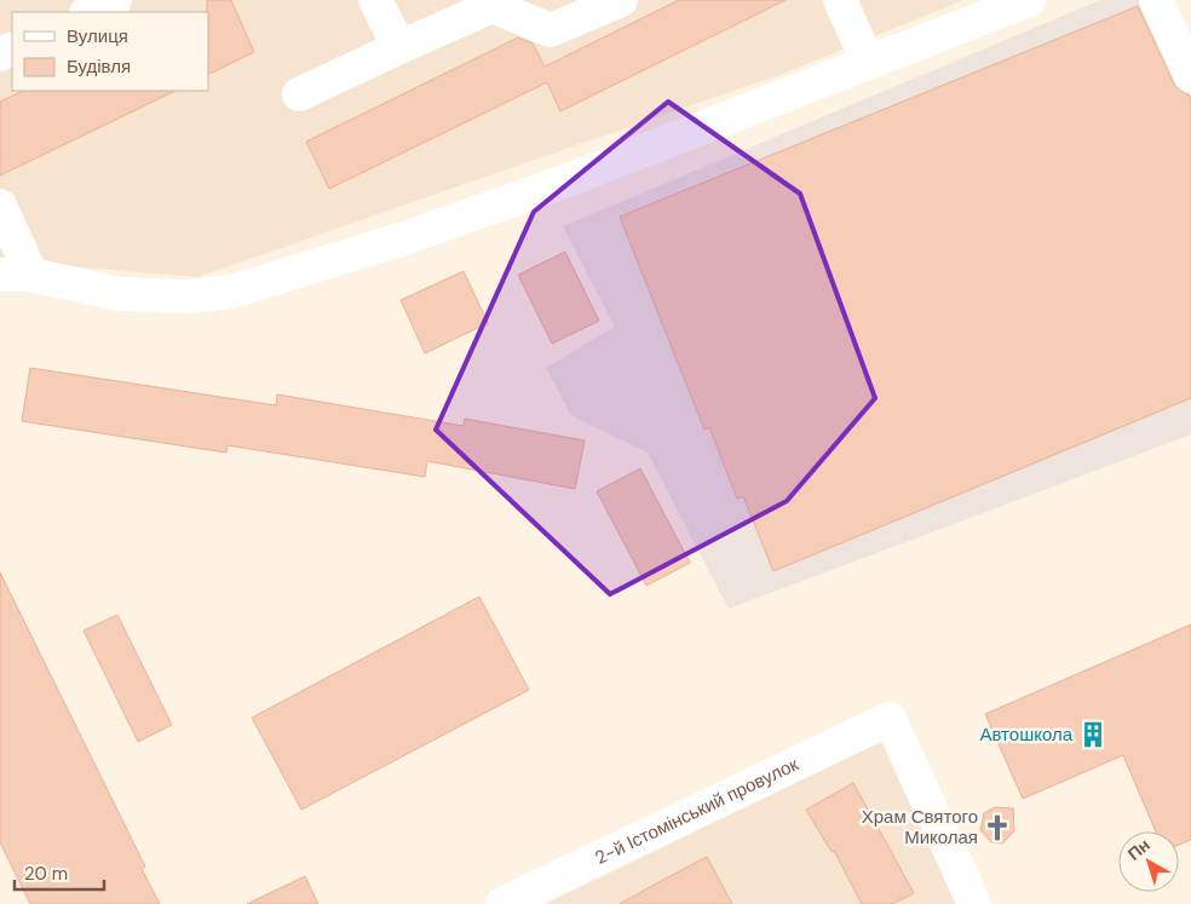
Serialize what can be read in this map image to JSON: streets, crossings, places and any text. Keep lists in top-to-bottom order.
{
  "streets": {
    "street": ["2-й Істомінський провулок"]
  },
  "places": {
    "building": ["Автошкола"],
    "church": ["Храм Святого Миколая"]
  },
  "legend": ["Вулиця", "Будівля"],
  "scale_bar": "20 m",
  "north": "top left"
}
